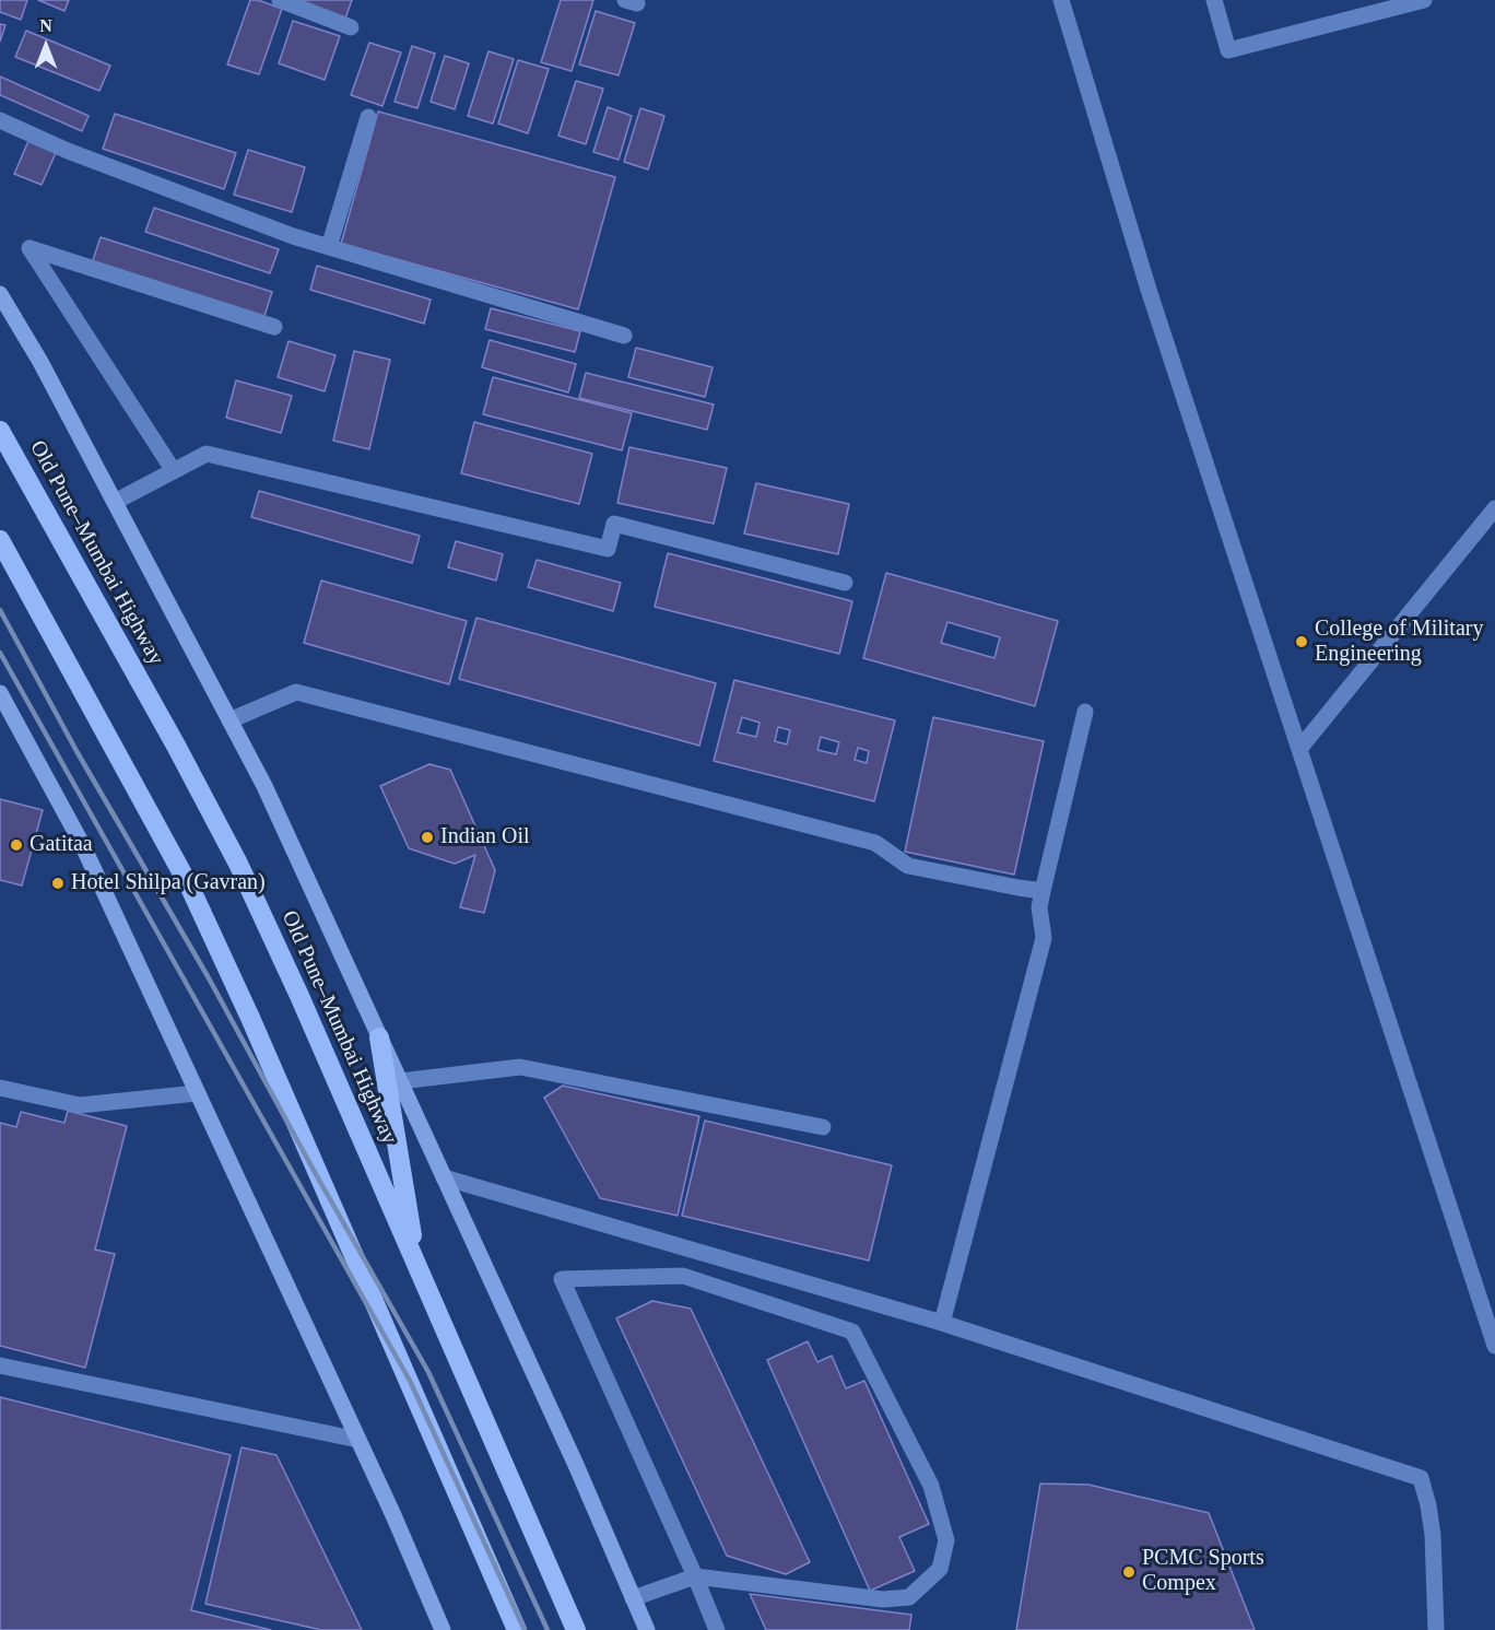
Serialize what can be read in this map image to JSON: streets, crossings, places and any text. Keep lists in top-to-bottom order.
{
  "streets": {
    "highway": ["Old Pune–Mumbai Highway"]
  },
  "places": [
    "College of Military Engineering",
    "Indian Oil",
    "Gatitaa",
    "Hotel Shilpa (Gavran)",
    "PCMC Sports Compex"
  ],
  "north": "top"
}
